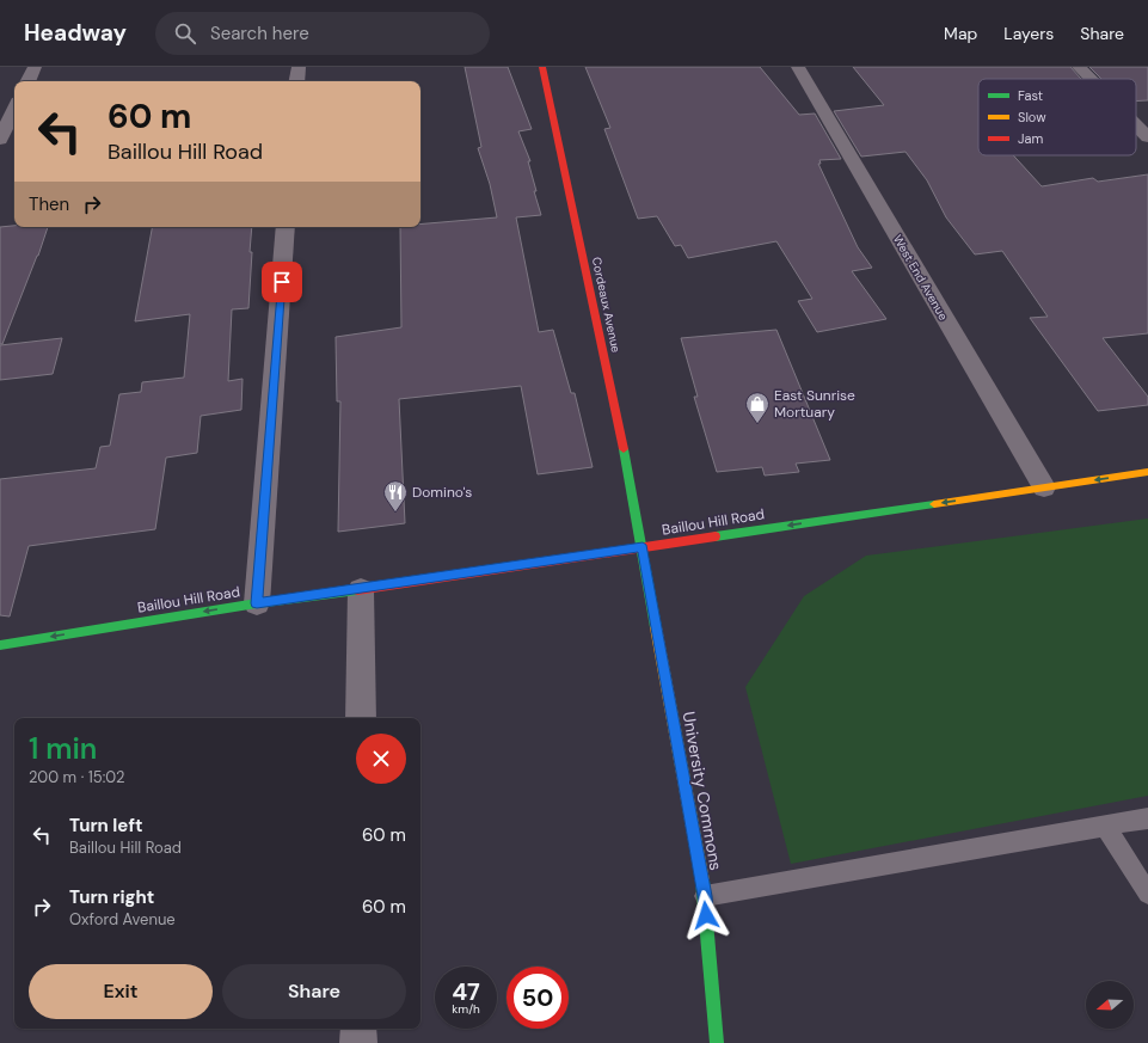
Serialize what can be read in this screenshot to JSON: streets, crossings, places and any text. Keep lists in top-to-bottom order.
{
  "streets": {
    "main road": ["Cordeaux Avenue", "Baillou Hill Road", "University Commons"],
    "street": ["West End Avenue"]
  },
  "crossings": [
    ["West End Avenue", "Baillou Hill Road"],
    ["Cordeaux Avenue", "Baillou Hill Road"],
    ["Cordeaux Avenue", "University Commons"],
    ["Baillou Hill Road", "University Commons"]
  ],
  "one_way": ["Baillou Hill Road"],
  "places": {
    "shop": ["East Sunrise Mortuary"],
    "restaurant": ["Domino's"]
  },
  "legend": ["Fast", "Slow", "Jam"],
  "north": "left",
  "page": {
    "header": "Headway",
    "search": "Search here",
    "nav": ["Map", "Layers", "Share"],
    "turn": ["60 m", "Baillou Hill Road"],
    "then": "Then",
    "heading": ["1 min", "200 m · 15:02"],
    "list": [
      {
        "name": "Turn left",
        "note": "Baillou Hill Road",
        "value": "60 m"
      },
      {
        "name": "Turn right",
        "note": "Oxford Avenue",
        "value": "60 m"
      }
    ],
    "buttons": ["Exit", "Share"],
    "speed": "47 km/h",
    "limit": "50"
  }
}
